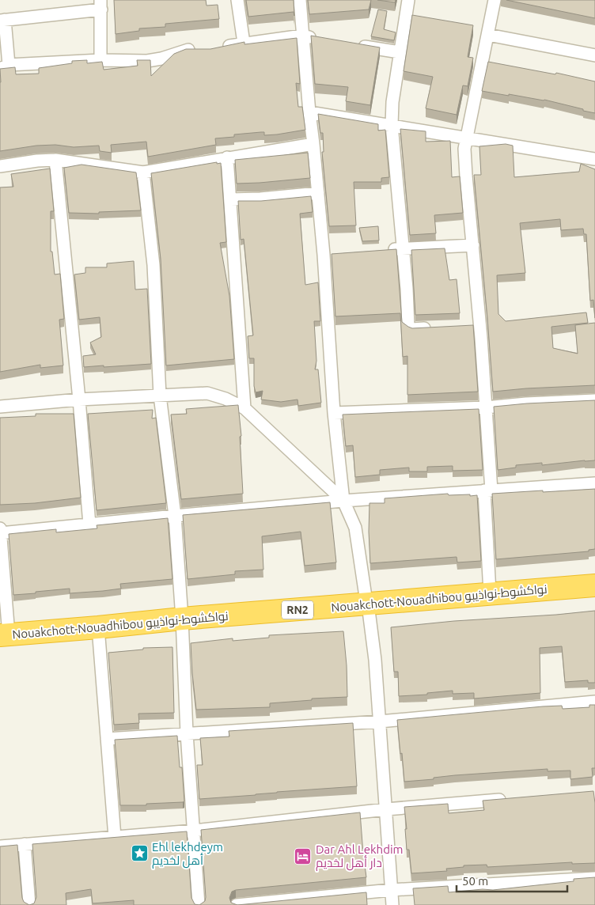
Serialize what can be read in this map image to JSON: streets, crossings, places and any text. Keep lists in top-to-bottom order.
{
  "streets": {
    "highway": ["Nouakchott-Nouadhibou نواكشوط-نواذيبو", "RN2"]
  },
  "places": {
    "place": ["Ehl lekhdeym أهل لخديم"],
    "hotel": ["Dar Ahl Lekhdim دار أهل لخديم"]
  },
  "scale_bar": "50 m"
}
